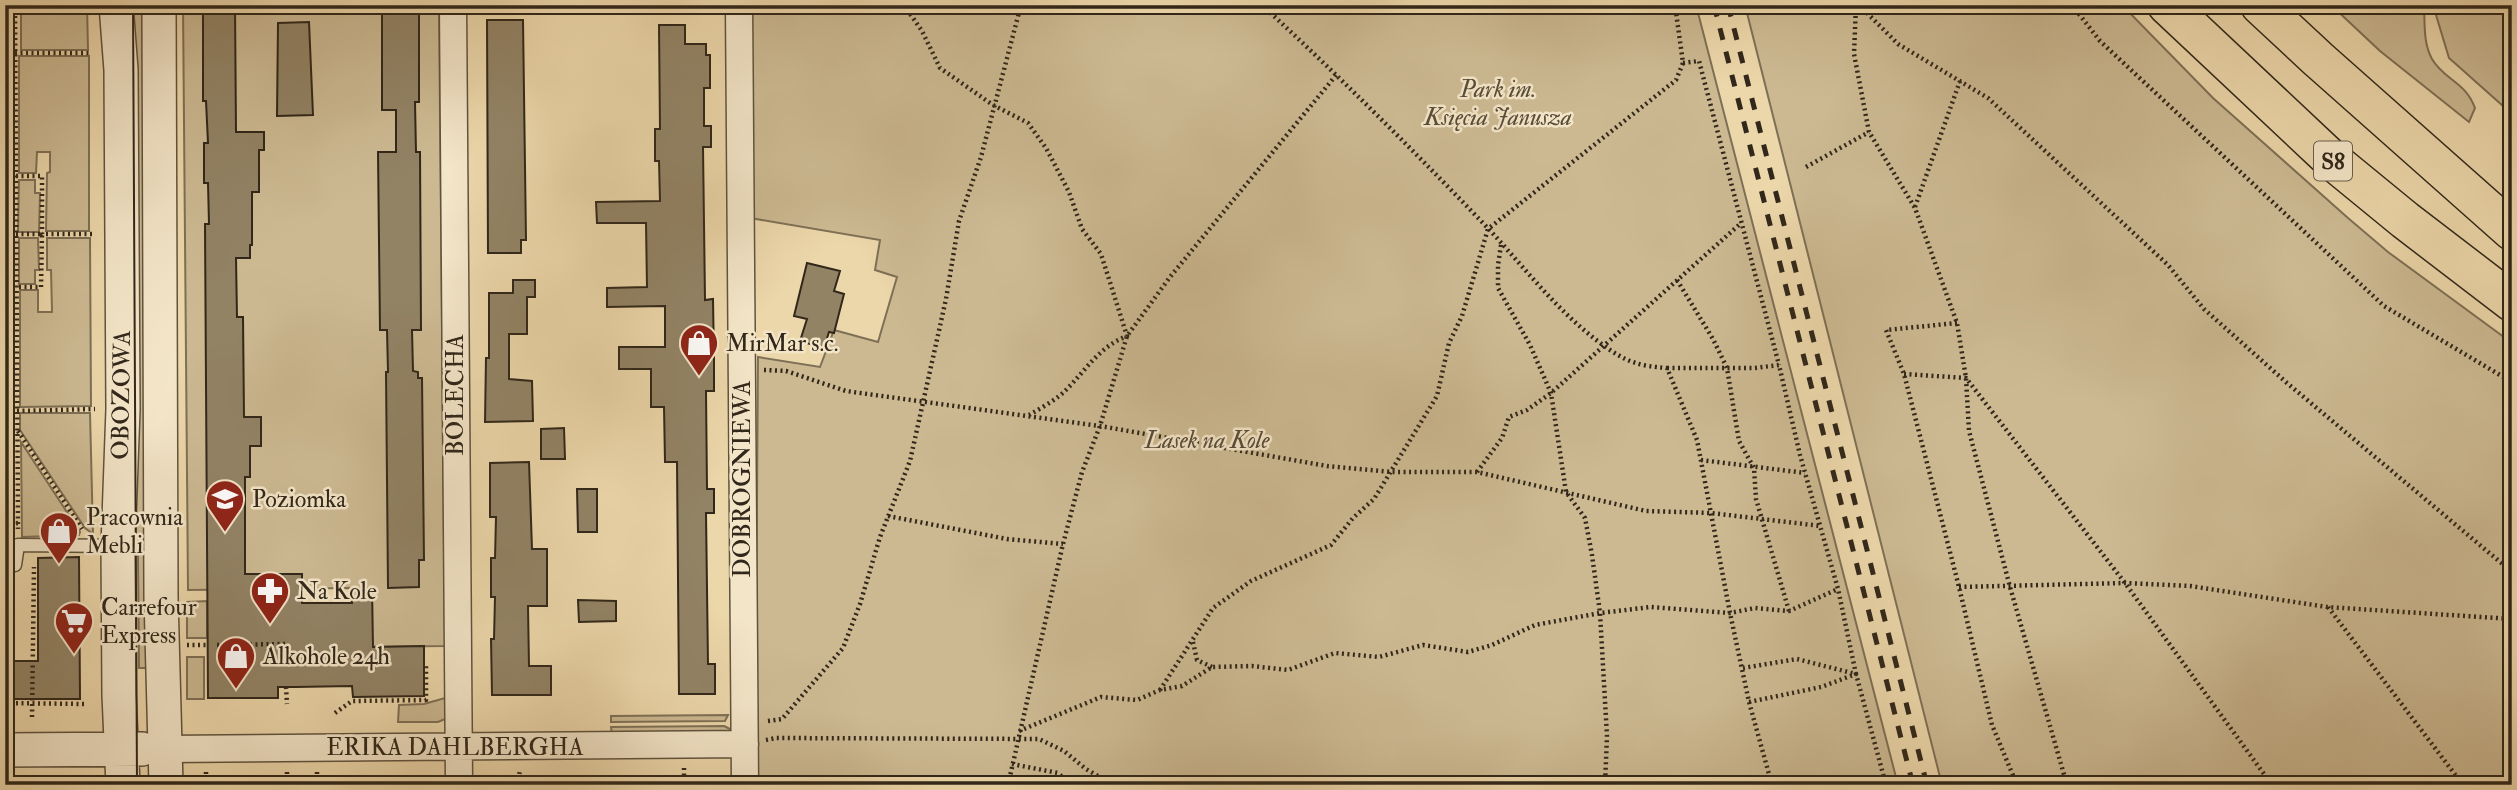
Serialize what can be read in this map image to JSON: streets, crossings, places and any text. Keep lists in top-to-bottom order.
{
  "streets": {
    "highway": ["S8"],
    "street": [
      "OBOZOWA",
      "BOLECHA",
      "DOBROGNIEWA",
      "ERIKA DAHLBERGHA"
    ]
  },
  "crossings": [
    ["OBOZOWA", "ERIKA DAHLBERGHA"],
    ["BOLECHA", "ERIKA DAHLBERGHA"],
    ["DOBROGNIEWA", "ERIKA DAHLBERGHA"]
  ],
  "parks": ["Park im. Księcia Janusza", "Lasek na Kole"],
  "places": {
    "shop": ["MirMar s.c.", "Pracownia Mebli", "Alkohole 24h"],
    "school or university": ["Poziomka"],
    "pharmacy": ["Na Kole"],
    "supermarket": ["Carrefour Express"]
  }
}
